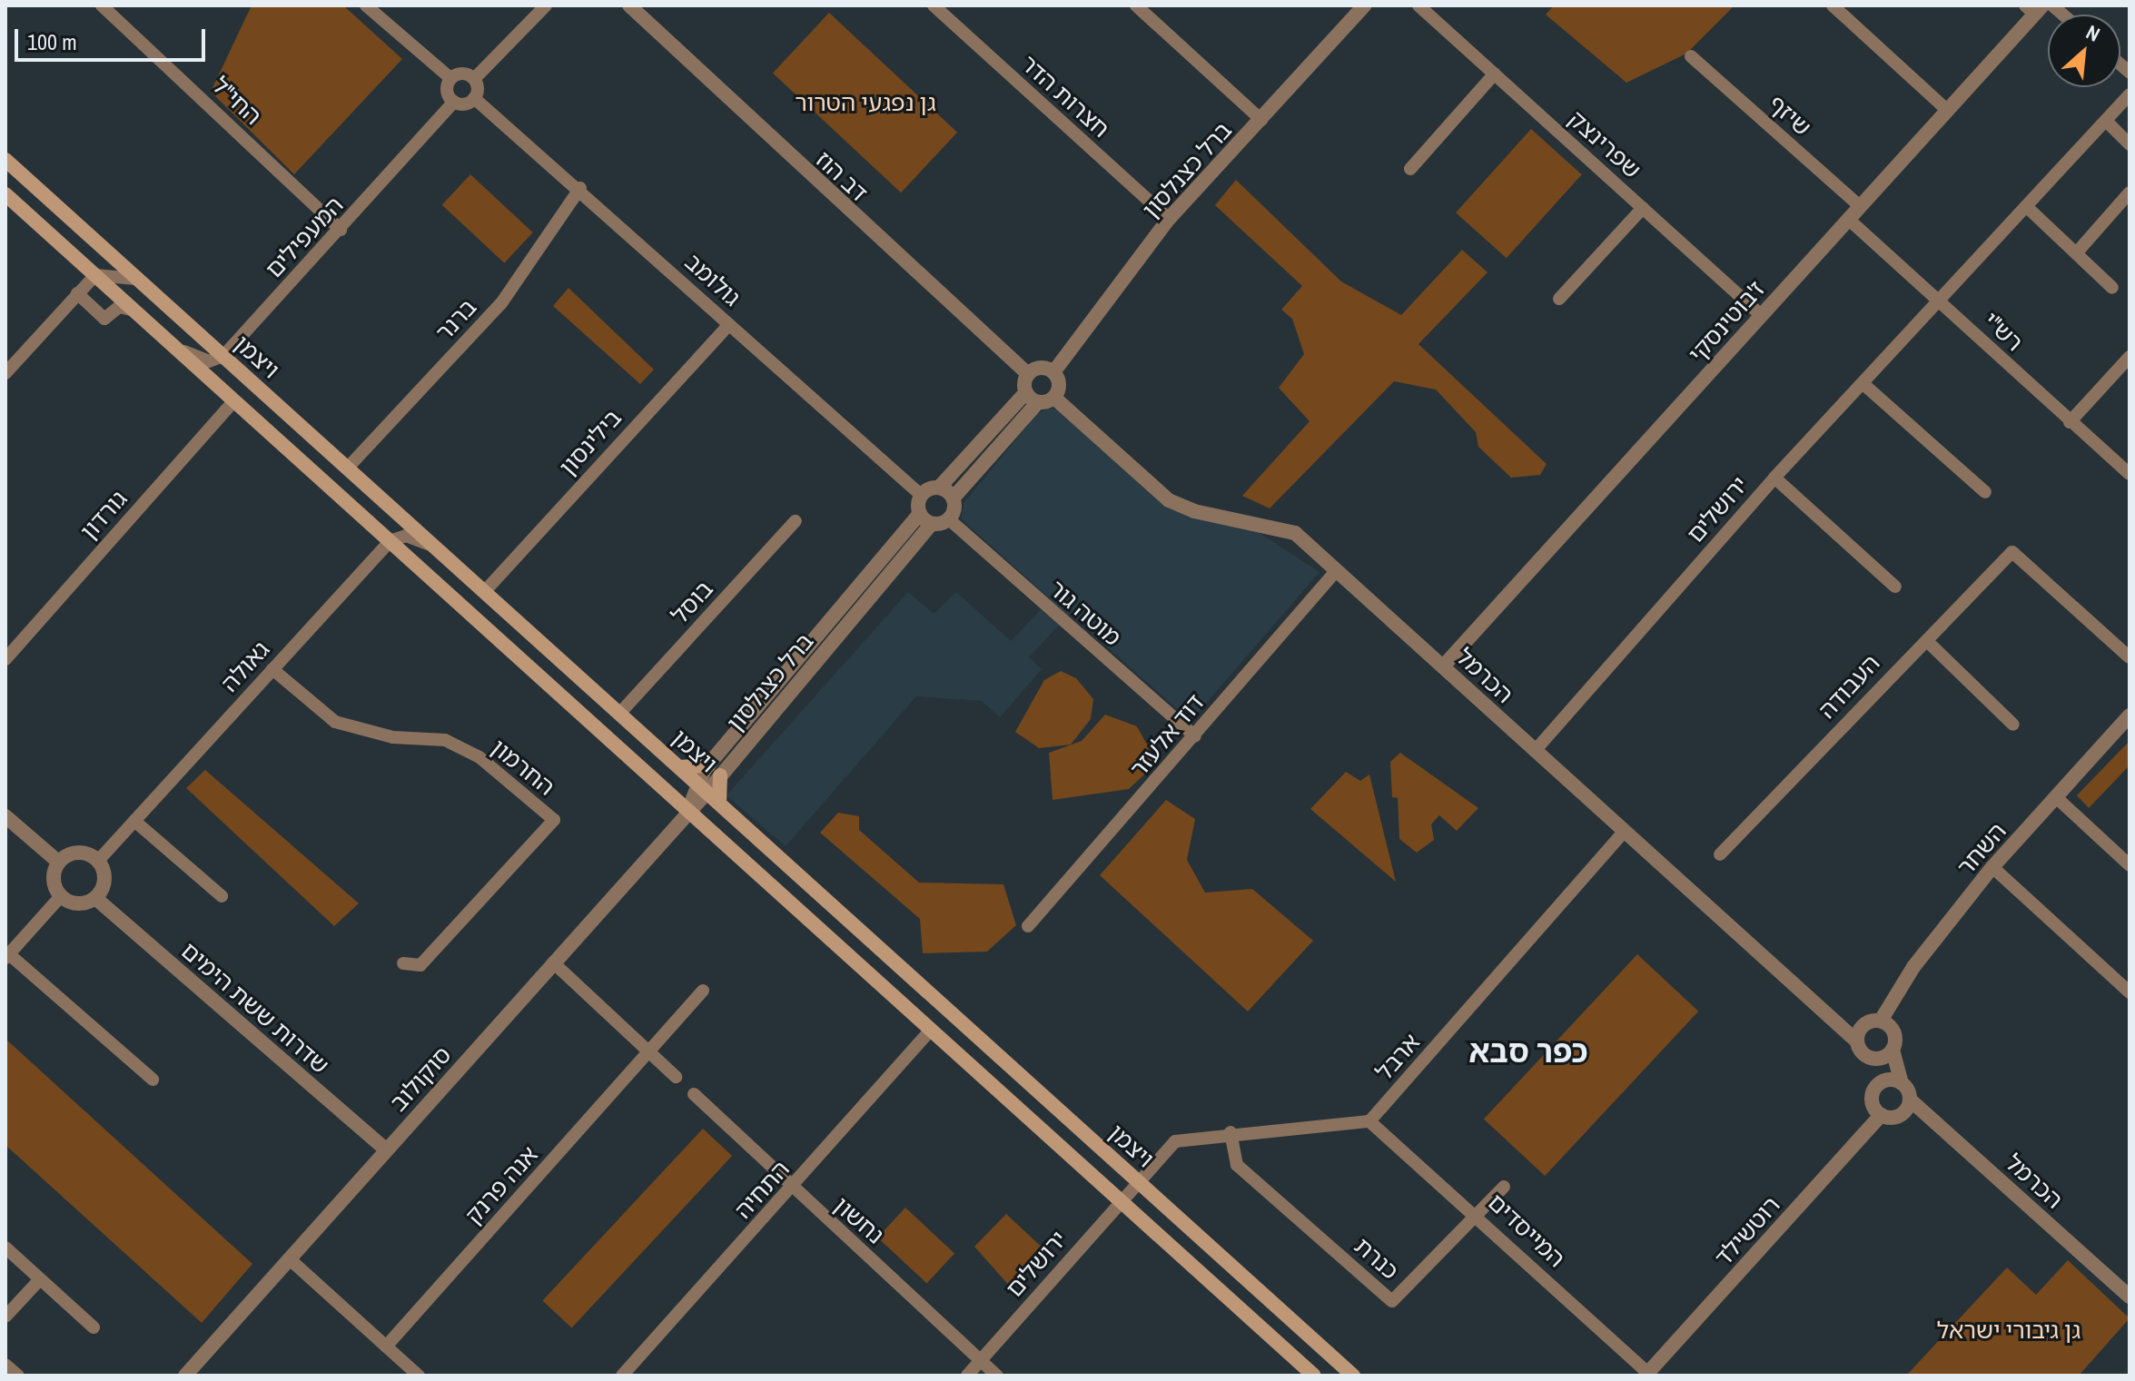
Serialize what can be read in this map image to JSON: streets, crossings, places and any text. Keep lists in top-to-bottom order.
{
  "streets": {
    "main road": ["ויצמן"],
    "street": [
      "חצרות הדר",
      "החי\"ל",
      "שיזף",
      "שפרינצק",
      "ברל כצנלסון",
      "דב הוז",
      "המעפילים",
      "גולומב",
      "ברנר",
      "ז'בוטינסקי",
      "רש\"י",
      "בילינסון",
      "ירושלים",
      "גורדון",
      "בוסל",
      "מוטה גור",
      "גאולה",
      "הכרמל",
      "העבודה",
      "דוד אלעזר",
      "החרמון",
      "השחר",
      "שדרות ששת הימים",
      "ארבל",
      "סוקולוב",
      "אנה פרנק",
      "התחיה",
      "נחשון",
      "המייסדים",
      "רוטשילד",
      "כנרת"
    ]
  },
  "crossings": [
    ["חצרות הדר", "ברל כצנלסון"],
    ["החי\"ל", "המעפילים"],
    ["שיזף", "ז'בוטינסקי"],
    ["שפרינצק", "ז'בוטינסקי"],
    ["ברל כצנלסון", "דב הוז"],
    ["ברל כצנלסון", "ויצמן"],
    ["ברל כצנלסון", "הכרמל"],
    ["ברל כצנלסון", "סוקולוב"],
    ["דב הוז", "הכרמל"],
    ["המעפילים", "גולומב"],
    ["המעפילים", "ויצמן"],
    ["גולומב", "ברנר"],
    ["גולומב", "בילינסון"],
    ["ברנר", "ויצמן"],
    ["ז'בוטינסקי", "רש\"י"],
    ["ז'בוטינסקי", "הכרמל"],
    ["רש\"י", "ירושלים"],
    ["ויצמן", "בילינסון"],
    ["ויצמן", "ירושלים"],
    ["ויצמן", "גורדון"],
    ["ויצמן", "בוסל"],
    ["ויצמן", "גאולה"],
    ["ויצמן", "סוקולוב"],
    ["ויצמן", "התחיה"],
    ["ירושלים", "הכרמל"],
    ["ירושלים", "נחשון"],
    ["מוטה גור", "דוד אלעזר"],
    ["גאולה", "החרמון"],
    ["גאולה", "שדרות ששת הימים"],
    ["הכרמל", "דוד אלעזר"],
    ["הכרמל", "השחר"],
    ["הכרמל", "ארבל"],
    ["הכרמל", "רוטשילד"],
    ["שדרות ששת הימים", "סוקולוב"],
    ["ארבל", "המייסדים"],
    ["התחיה", "נחשון"],
    ["המייסדים", "רוטשילד"],
    ["המייסדים", "כנרת"]
  ],
  "districts": ["כפר סבא"],
  "parks": ["גן נפגעי הטרור", "גן גיבורי ישראל"],
  "scale_bar": "100 m",
  "north": "top right"
}
